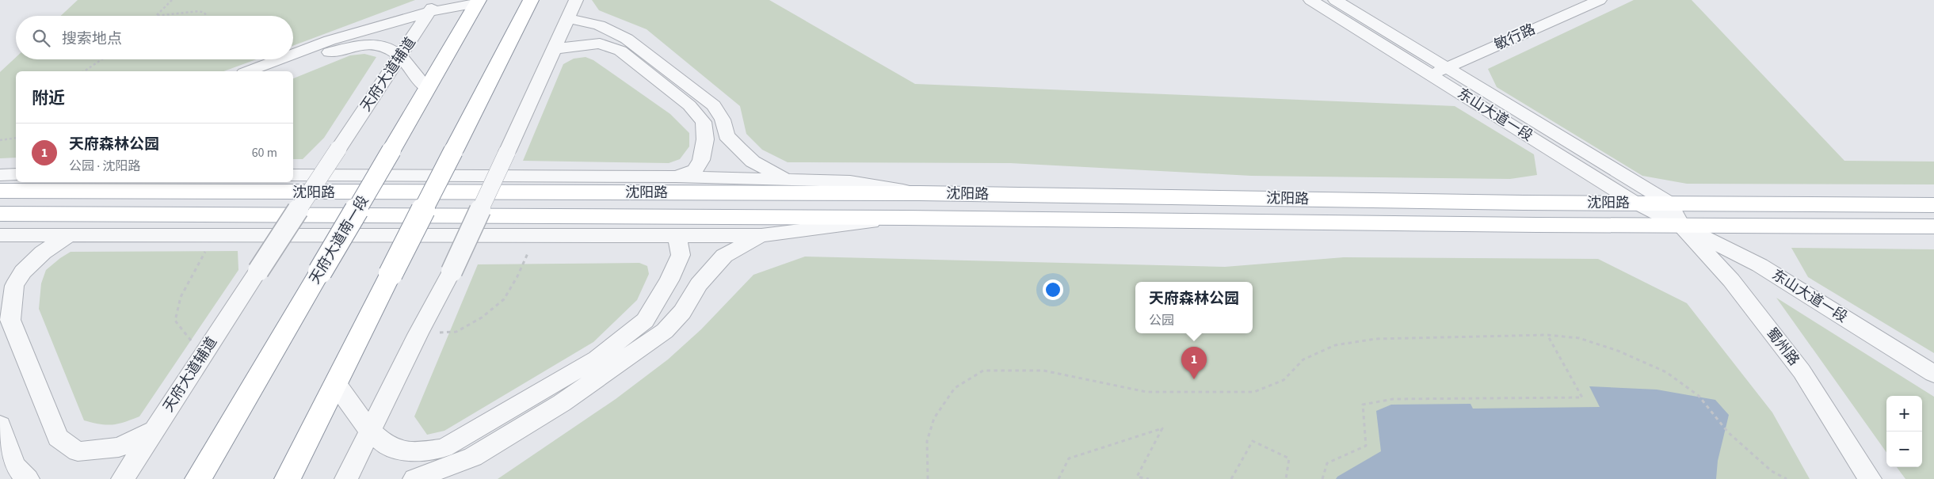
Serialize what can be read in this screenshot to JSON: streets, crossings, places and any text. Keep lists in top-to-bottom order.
{
  "streets": {
    "main road": ["沈阳路", "天府大道南一段"],
    "street": [
      "敏行路",
      "天府大道辅道",
      "东山大道一段",
      "蜀州路"
    ]
  },
  "crossings": [
    ["敏行路", "东山大道一段"],
    ["东山大道一段", "沈阳路"],
    ["东山大道一段", "蜀州路"],
    ["沈阳路", "蜀州路"]
  ],
  "page": {
    "search": "搜索地点",
    "heading": "附近",
    "list": [
      {
        "mark": "1",
        "name": "天府森林公园",
        "note": "公园 · 沈阳路",
        "value": "60 m"
      }
    ],
    "popup": ["天府森林公园", "公园"],
    "pins": "1",
    "map_buttons": ["+", "−"]
  }
}
